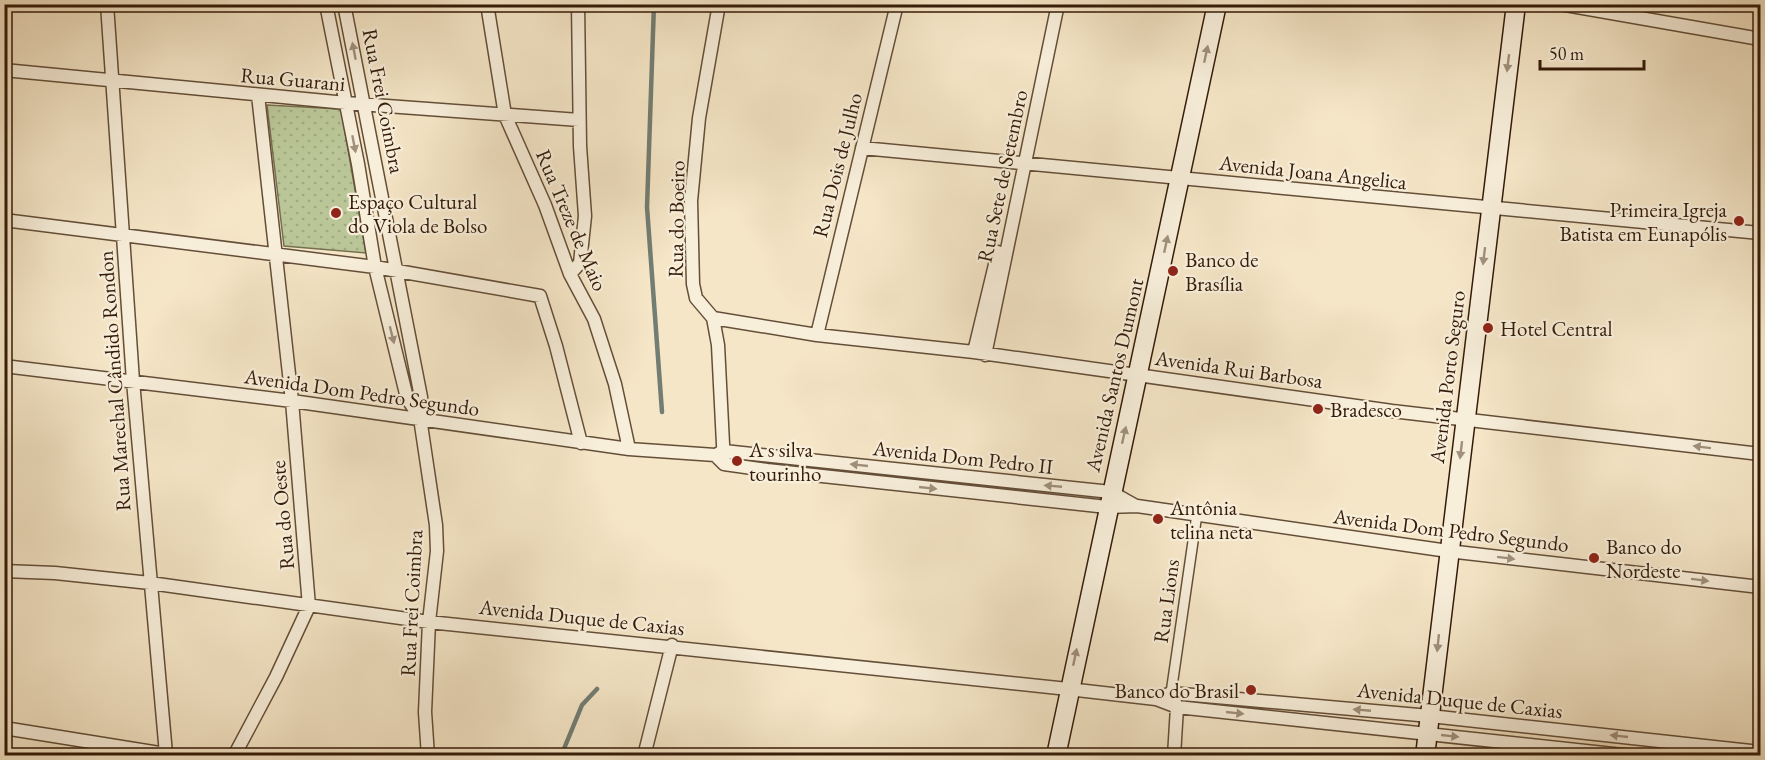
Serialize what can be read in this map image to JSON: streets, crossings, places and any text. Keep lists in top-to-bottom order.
{
  "streets": {
    "main road": ["Avenida Santos Dumont", "Avenida Porto Seguro"],
    "street": [
      "Rua Guarani",
      "Rua Frei Coimbra",
      "Rua Dois de Julho",
      "Avenida Joana Angelica",
      "Rua Sete de Setembro",
      "Rua do Boeiro",
      "Rua Treze de Maio",
      "Avenida Rui Barbosa",
      "Rua Marechal Cândido Rondon",
      "Avenida Dom Pedro Segundo",
      "Avenida Dom Pedro II",
      "Rua do Oeste",
      "Rua Lions",
      "Avenida Duque de Caxias"
    ]
  },
  "crossings": [
    ["Rua Guarani", "Rua Frei Coimbra"],
    ["Rua Guarani", "Rua Treze de Maio"],
    ["Rua Guarani", "Rua Marechal Cândido Rondon"],
    ["Rua Guarani", "Rua do Oeste"],
    ["Rua Frei Coimbra", "Avenida Dom Pedro Segundo"],
    ["Rua Frei Coimbra", "Avenida Duque de Caxias"],
    ["Rua Dois de Julho", "Avenida Joana Angelica"],
    ["Rua Dois de Julho", "Avenida Rui Barbosa"],
    ["Avenida Joana Angelica", "Rua Sete de Setembro"],
    ["Avenida Joana Angelica", "Avenida Santos Dumont"],
    ["Avenida Joana Angelica", "Avenida Porto Seguro"],
    ["Rua Sete de Setembro", "Avenida Rui Barbosa"],
    ["Rua do Boeiro", "Avenida Rui Barbosa"],
    ["Rua do Boeiro", "Avenida Dom Pedro Segundo"],
    ["Rua do Boeiro", "Avenida Dom Pedro II"],
    ["Rua Treze de Maio", "Avenida Dom Pedro Segundo"],
    ["Avenida Rui Barbosa", "Avenida Santos Dumont"],
    ["Avenida Rui Barbosa", "Avenida Porto Seguro"],
    ["Avenida Santos Dumont", "Avenida Dom Pedro II"],
    ["Avenida Santos Dumont", "Avenida Duque de Caxias"],
    ["Avenida Porto Seguro", "Avenida Dom Pedro Segundo"],
    ["Avenida Porto Seguro", "Avenida Duque de Caxias"],
    ["Rua Marechal Cândido Rondon", "Avenida Dom Pedro Segundo"],
    ["Rua Marechal Cândido Rondon", "Avenida Duque de Caxias"],
    ["Avenida Dom Pedro Segundo", "Avenida Dom Pedro II"],
    ["Avenida Dom Pedro Segundo", "Rua do Oeste"],
    ["Avenida Dom Pedro Segundo", "Rua Lions"],
    ["Rua do Oeste", "Avenida Duque de Caxias"],
    ["Rua Lions", "Avenida Duque de Caxias"]
  ],
  "one_way": ["Avenida Santos Dumont", "Avenida Porto Seguro"],
  "places": [
    "Espaço Cultural do Viola de Bolso",
    "Primeira Igreja Batista em Eunapólis",
    "Banco de Brasília",
    "Hotel Central",
    "Bradesco",
    "A s silva tourinho",
    "Antônia telina neta",
    "Banco do Nordeste",
    "Banco do Brasil"
  ],
  "scale_bar": "50 m"
}
